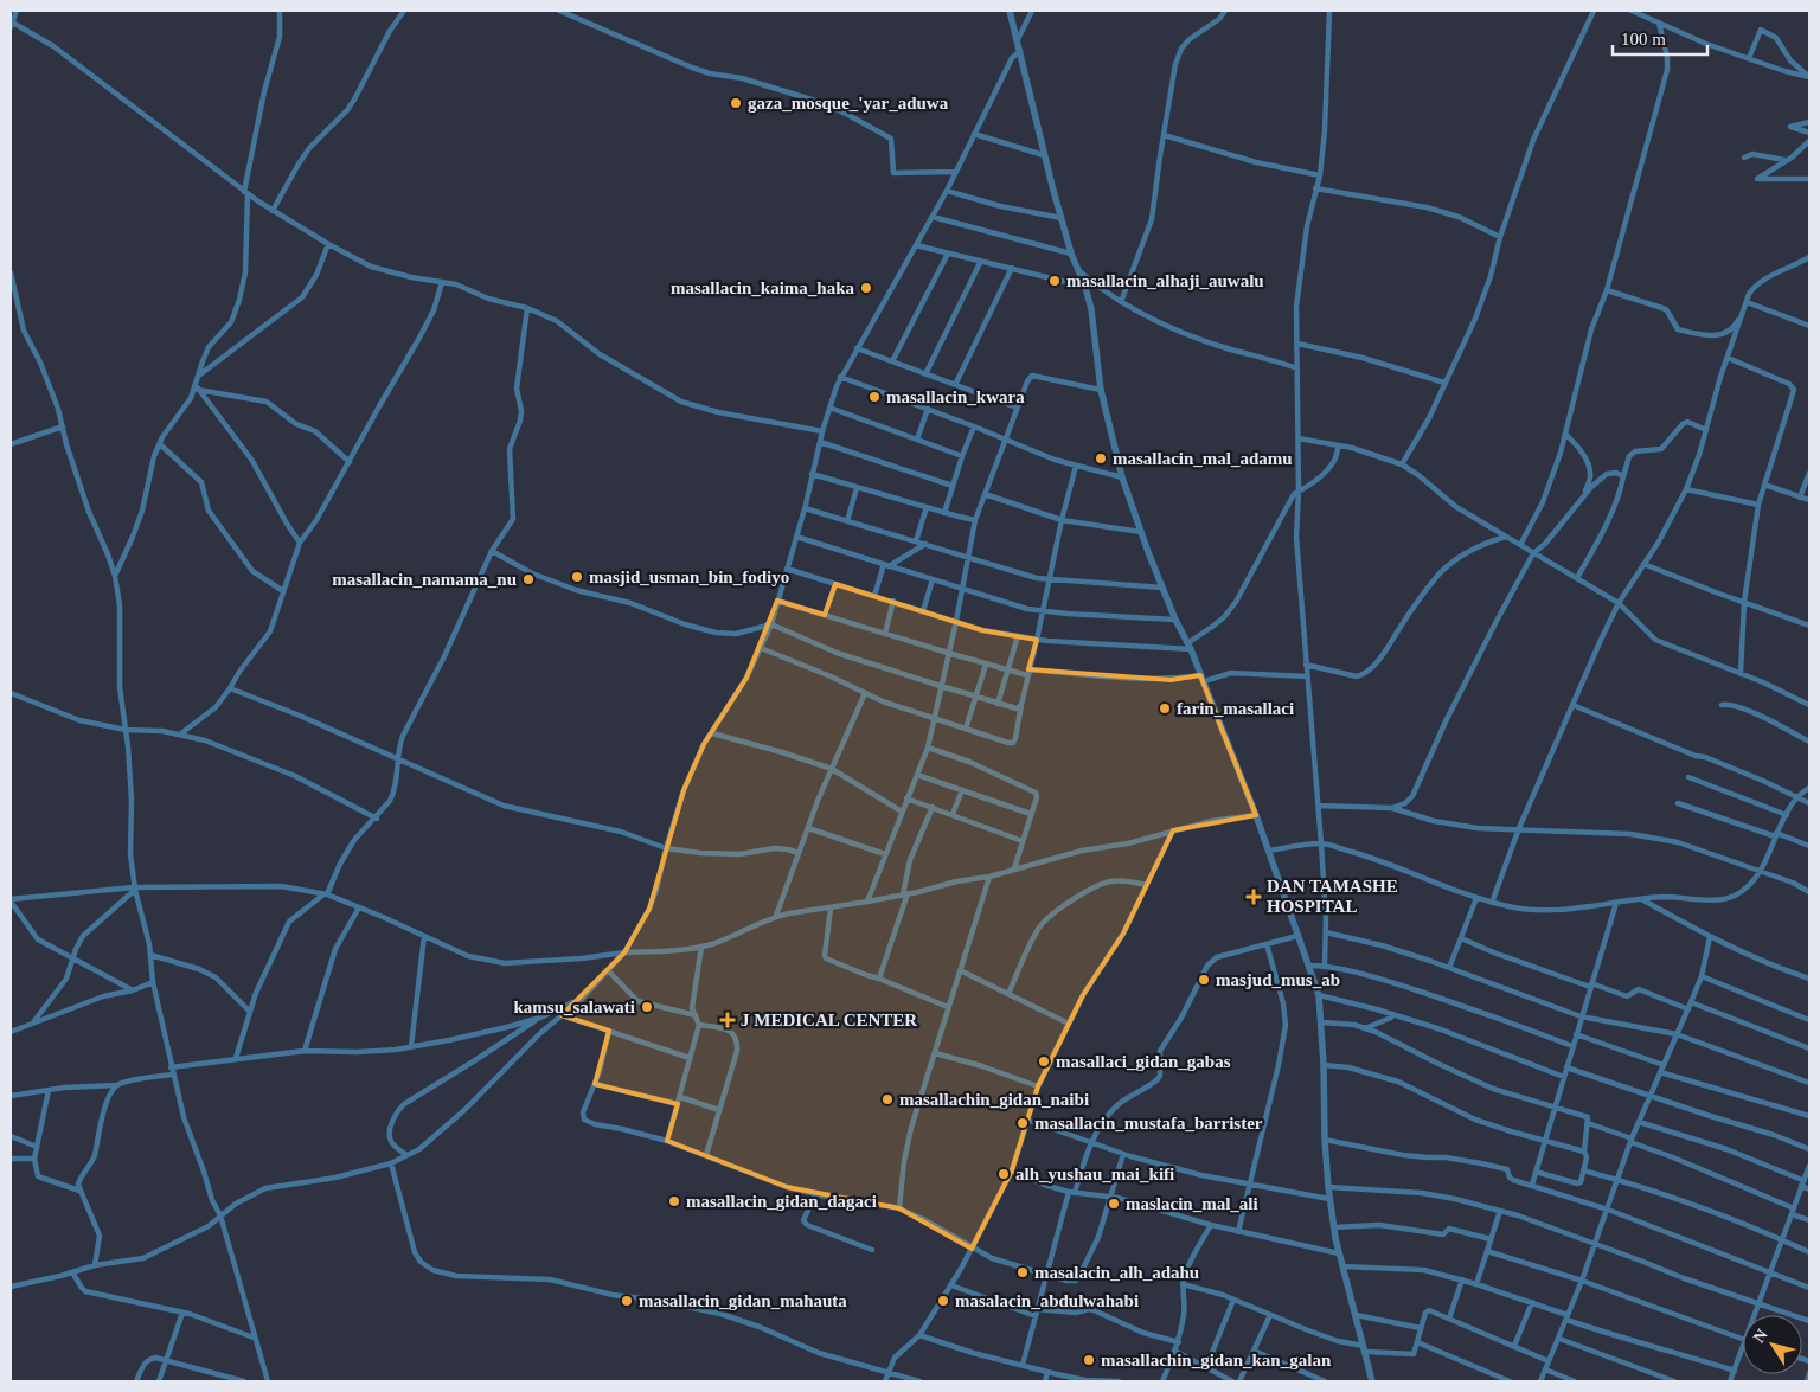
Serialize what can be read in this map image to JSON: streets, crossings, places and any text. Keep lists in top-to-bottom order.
{
  "places": {
    "other": [
      "gaza_mosque_'yar_aduwa",
      "masallacin_alhaji_auwalu",
      "masallacin_kaima_haka",
      "masallacin_kwara",
      "masallacin_mal_adamu",
      "masjid_usman_bin_fodiyo",
      "masallacin_namama_nu",
      "farin_masallaci",
      "masjud_mus_ab",
      "kamsu_salawati",
      "masallaci_gidan_gabas",
      "masallachin_gidan_naibi",
      "masallacin_mustafa_barrister",
      "alh_yushau_mai_kifi",
      "masallacin_gidan_dagaci",
      "maslacin_mal_ali",
      "masalacin_alh_adahu",
      "masallacin_gidan_mahauta",
      "masalacin_abdulwahabi",
      "masallachin_gidan_kan_galan"
    ],
    "health": ["DAN TAMASHE HOSPITAL", "J MEDICAL CENTER"]
  },
  "scale_bar": "100 m",
  "north": "top left"
}
